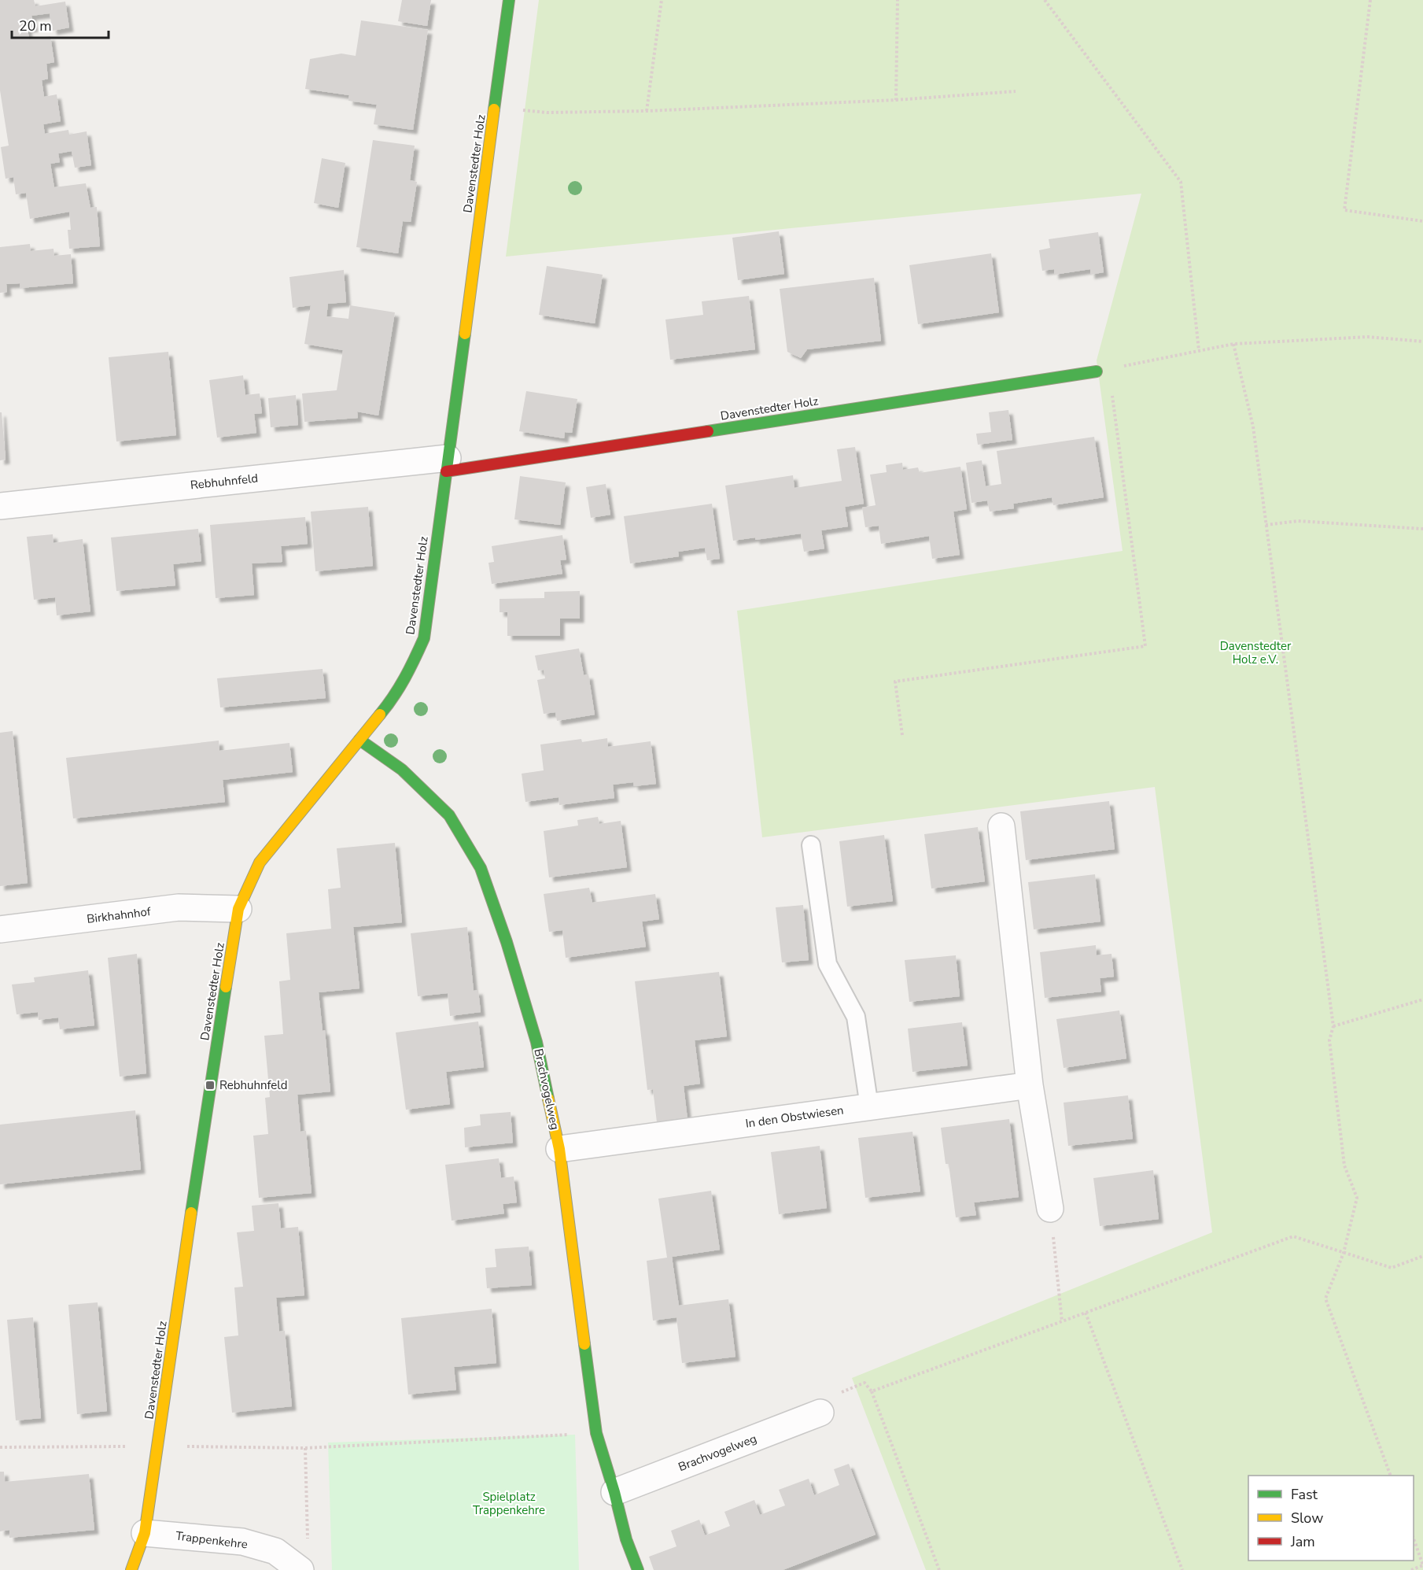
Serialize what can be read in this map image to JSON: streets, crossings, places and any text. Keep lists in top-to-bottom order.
{
  "streets": {
    "street": [
      "Davenstedter Holz",
      "Rebhuhnfeld",
      "Birkhahnhof",
      "Brachvogelweg",
      "In den Obstwiesen",
      "Trappenkehre"
    ]
  },
  "crossings": [
    ["Davenstedter Holz", "Rebhuhnfeld"],
    ["Davenstedter Holz", "Birkhahnhof"],
    ["Davenstedter Holz", "Brachvogelweg"],
    ["Davenstedter Holz", "Trappenkehre"],
    ["Brachvogelweg", "In den Obstwiesen"]
  ],
  "parks": ["Davenstedter Holz e.V.", "Spielplatz Trappenkehre"],
  "places": {
    "transit": ["Rebhuhnfeld"]
  },
  "legend": ["Fast", "Slow", "Jam"],
  "scale_bar": "20 m"
}
